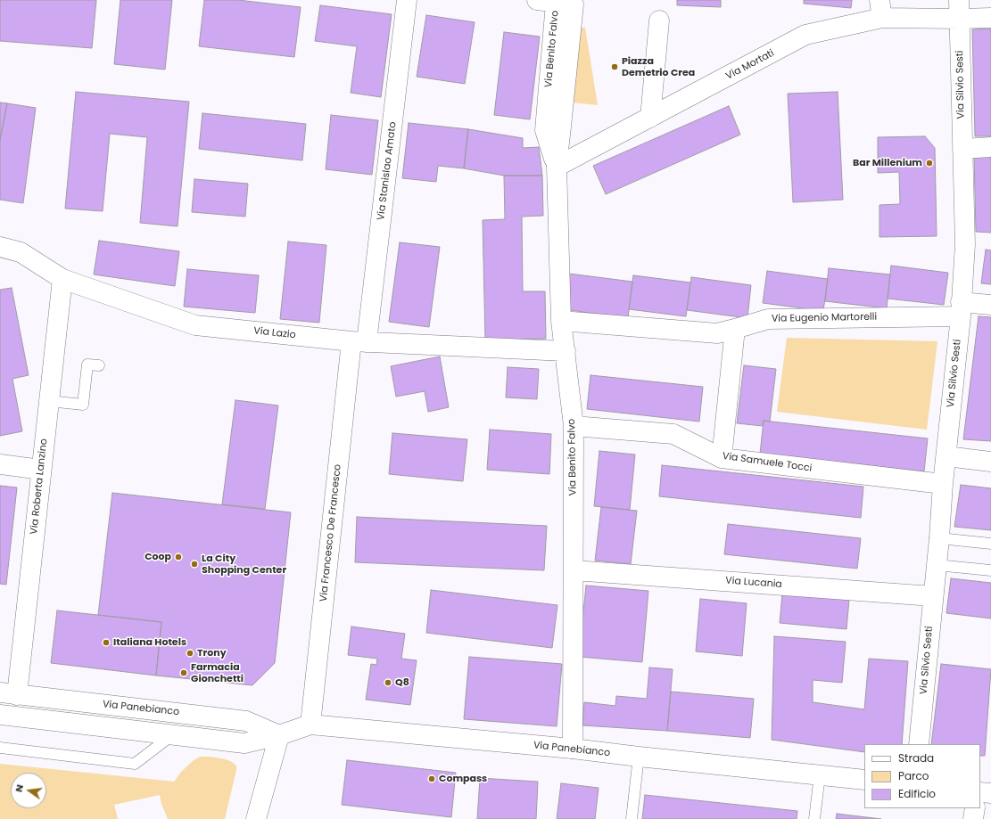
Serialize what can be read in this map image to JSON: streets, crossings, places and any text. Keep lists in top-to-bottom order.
{
  "streets": {
    "street": [
      "Via Benito Falvo",
      "Via Mortati",
      "Via Silvio Sesti",
      "Via Stanislao Amato",
      "Via Eugenio Martorelli",
      "Via Lazio",
      "Via Samuele Tocci",
      "Via Roberta Lanzino",
      "Via Francesco De Francesco",
      "Via Lucania",
      "Via Panebianco"
    ]
  },
  "crossings": [
    ["Via Benito Falvo", "Via Mortati"],
    ["Via Benito Falvo", "Via Eugenio Martorelli"],
    ["Via Benito Falvo", "Via Lazio"],
    ["Via Benito Falvo", "Via Samuele Tocci"],
    ["Via Benito Falvo", "Via Lucania"],
    ["Via Benito Falvo", "Via Panebianco"],
    ["Via Mortati", "Via Silvio Sesti"],
    ["Via Silvio Sesti", "Via Eugenio Martorelli"],
    ["Via Silvio Sesti", "Via Samuele Tocci"],
    ["Via Silvio Sesti", "Via Lucania"],
    ["Via Stanislao Amato", "Via Lazio"],
    ["Via Stanislao Amato", "Via Francesco De Francesco"],
    ["Via Lazio", "Via Roberta Lanzino"],
    ["Via Lazio", "Via Francesco De Francesco"],
    ["Via Roberta Lanzino", "Via Panebianco"],
    ["Via Francesco De Francesco", "Via Panebianco"]
  ],
  "places": [
    "Piazza Demetrio Crea",
    "Bar Millenium",
    "Coop",
    "La City Shopping Center",
    "Italiana Hotels",
    "Trony",
    "Farmacia Gionchetti",
    "Q8",
    "Compass"
  ],
  "legend": ["Strada", "Parco", "Edificio"],
  "north": "left"
}
